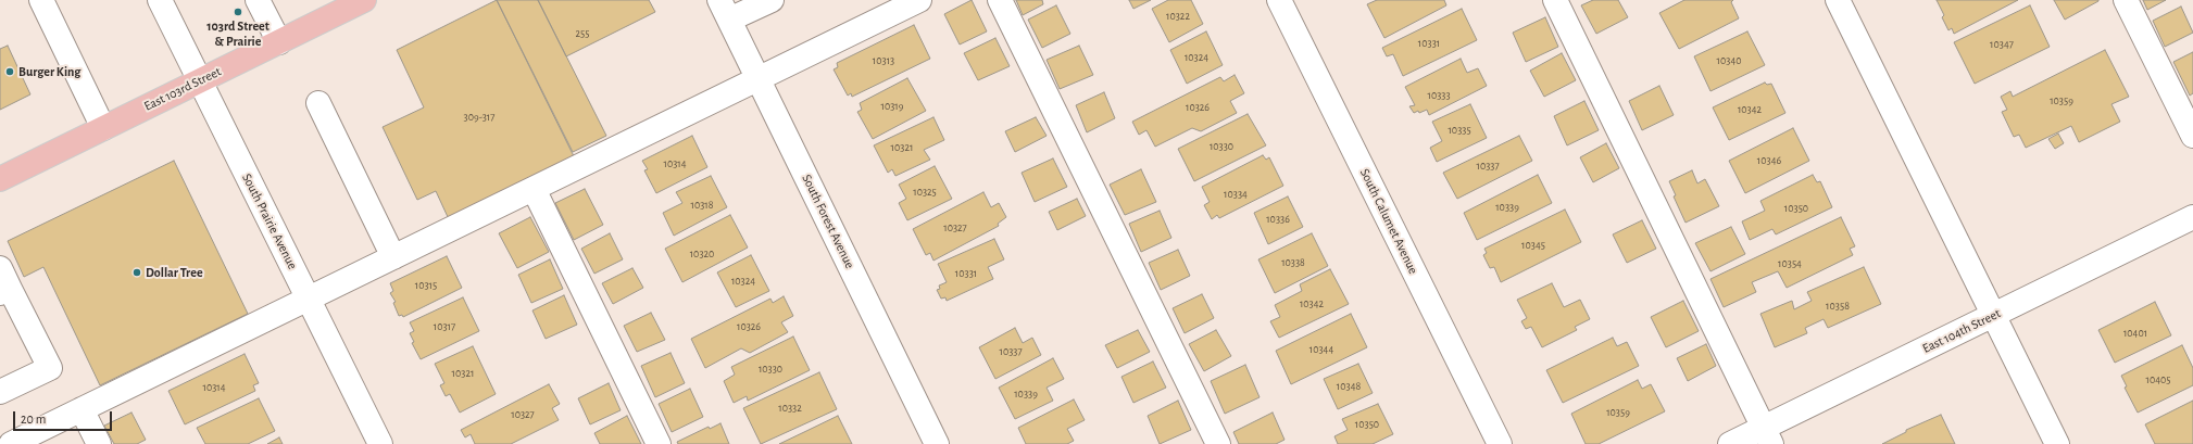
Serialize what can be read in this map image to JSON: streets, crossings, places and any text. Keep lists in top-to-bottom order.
{
  "streets": {
    "main road": ["East 103rd Street"],
    "street": [
      "South Prairie Avenue",
      "South Forest Avenue",
      "South Calumet Avenue",
      "East 104th Street"
    ]
  },
  "crossings": [
    ["East 103rd Street", "South Prairie Avenue"]
  ],
  "places": ["103rd Street & Prairie", "Burger King", "Dollar Tree"],
  "house_numbers": [
    "10322",
    "255",
    "10331",
    "10347",
    "10324",
    "10313",
    "10340",
    "10333",
    "10359",
    "10319",
    "10326",
    "10342",
    "309-317",
    "10335",
    "10330",
    "10321",
    "10346",
    "10314",
    "10337",
    "10325",
    "10334",
    "10318",
    "10339",
    "10350",
    "10336",
    "10327",
    "10345",
    "10320",
    "10338",
    "10354",
    "10331",
    "10324",
    "10315",
    "10342",
    "10358",
    "10317",
    "10326",
    "10401",
    "10344",
    "10337",
    "10330",
    "10321",
    "10405",
    "10348",
    "10314",
    "10339",
    "10332",
    "10359",
    "10327",
    "10350"
  ],
  "scale_bar": "20 m"
}
